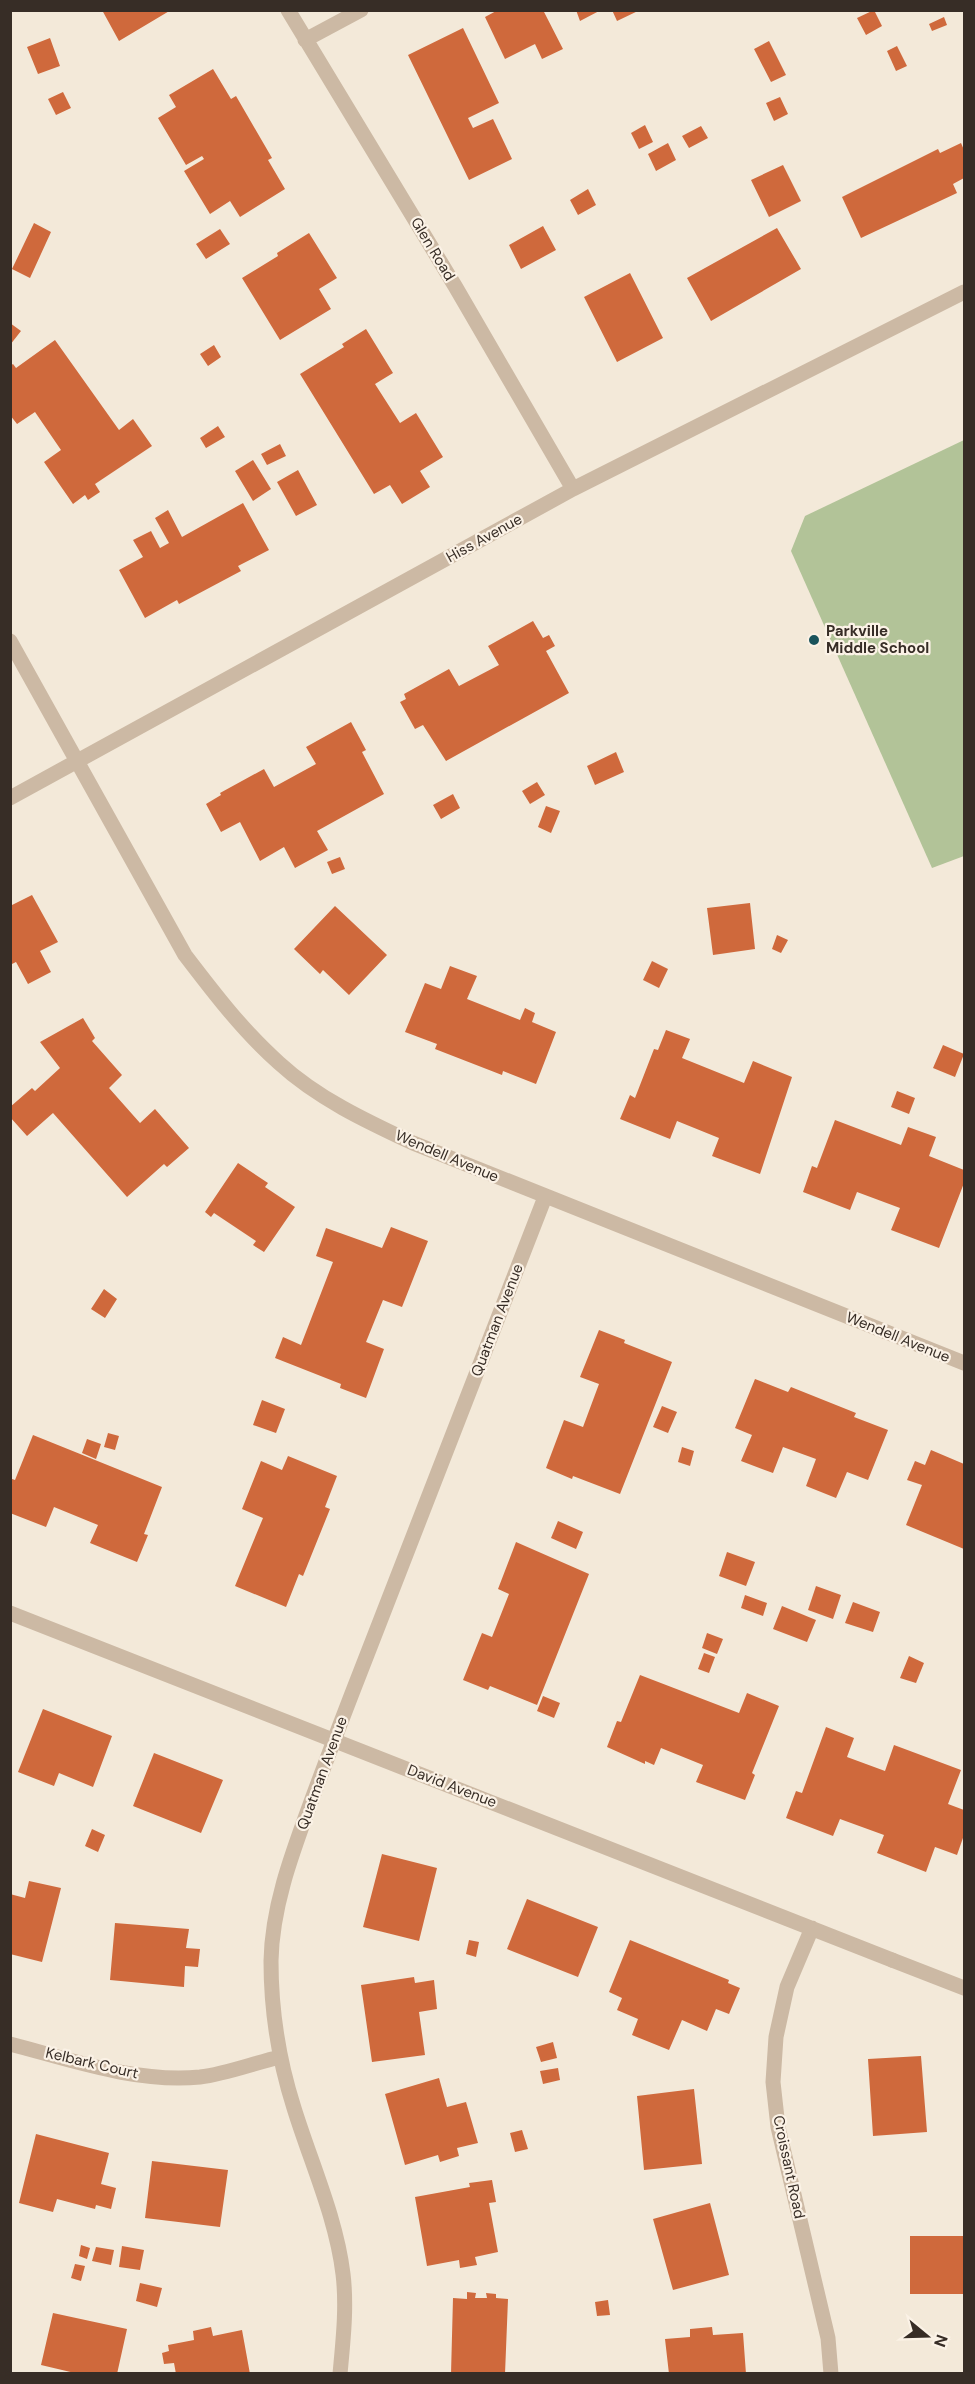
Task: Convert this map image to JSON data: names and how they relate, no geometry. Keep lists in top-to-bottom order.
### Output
{
  "streets": {
    "street": [
      "Glen Road",
      "Hiss Avenue",
      "Wendell Avenue",
      "Quatman Avenue",
      "David Avenue",
      "Kelbark Court",
      "Croissant Road"
    ]
  },
  "crossings": [
    ["Glen Road", "Hiss Avenue"],
    ["Hiss Avenue", "Wendell Avenue"],
    ["Wendell Avenue", "Quatman Avenue"],
    ["Quatman Avenue", "David Avenue"],
    ["Quatman Avenue", "Kelbark Court"],
    ["David Avenue", "Croissant Road"]
  ],
  "places": ["Parkville Middle School"],
  "north": "right"
}
